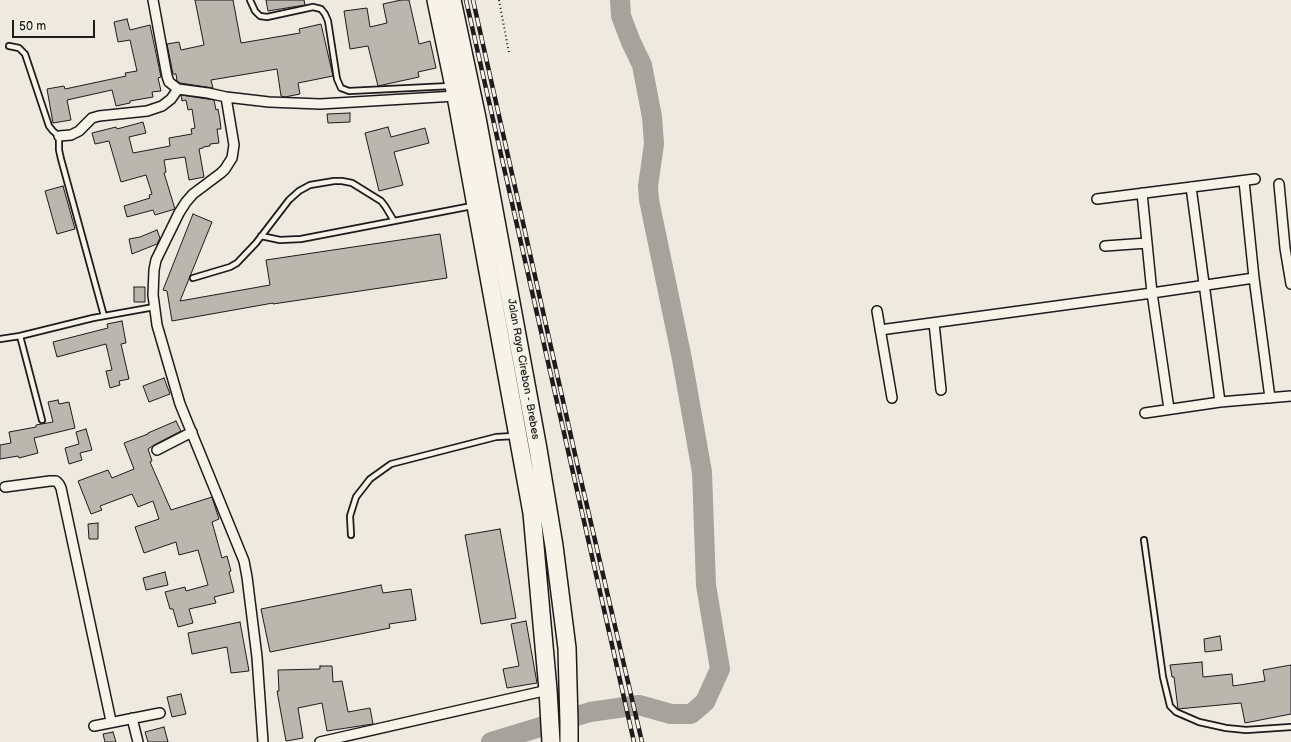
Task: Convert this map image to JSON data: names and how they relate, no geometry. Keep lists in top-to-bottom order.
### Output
{
  "streets": {
    "highway": ["Jalan Raya Cirebon - Brebes"]
  },
  "scale_bar": "50 m"
}
